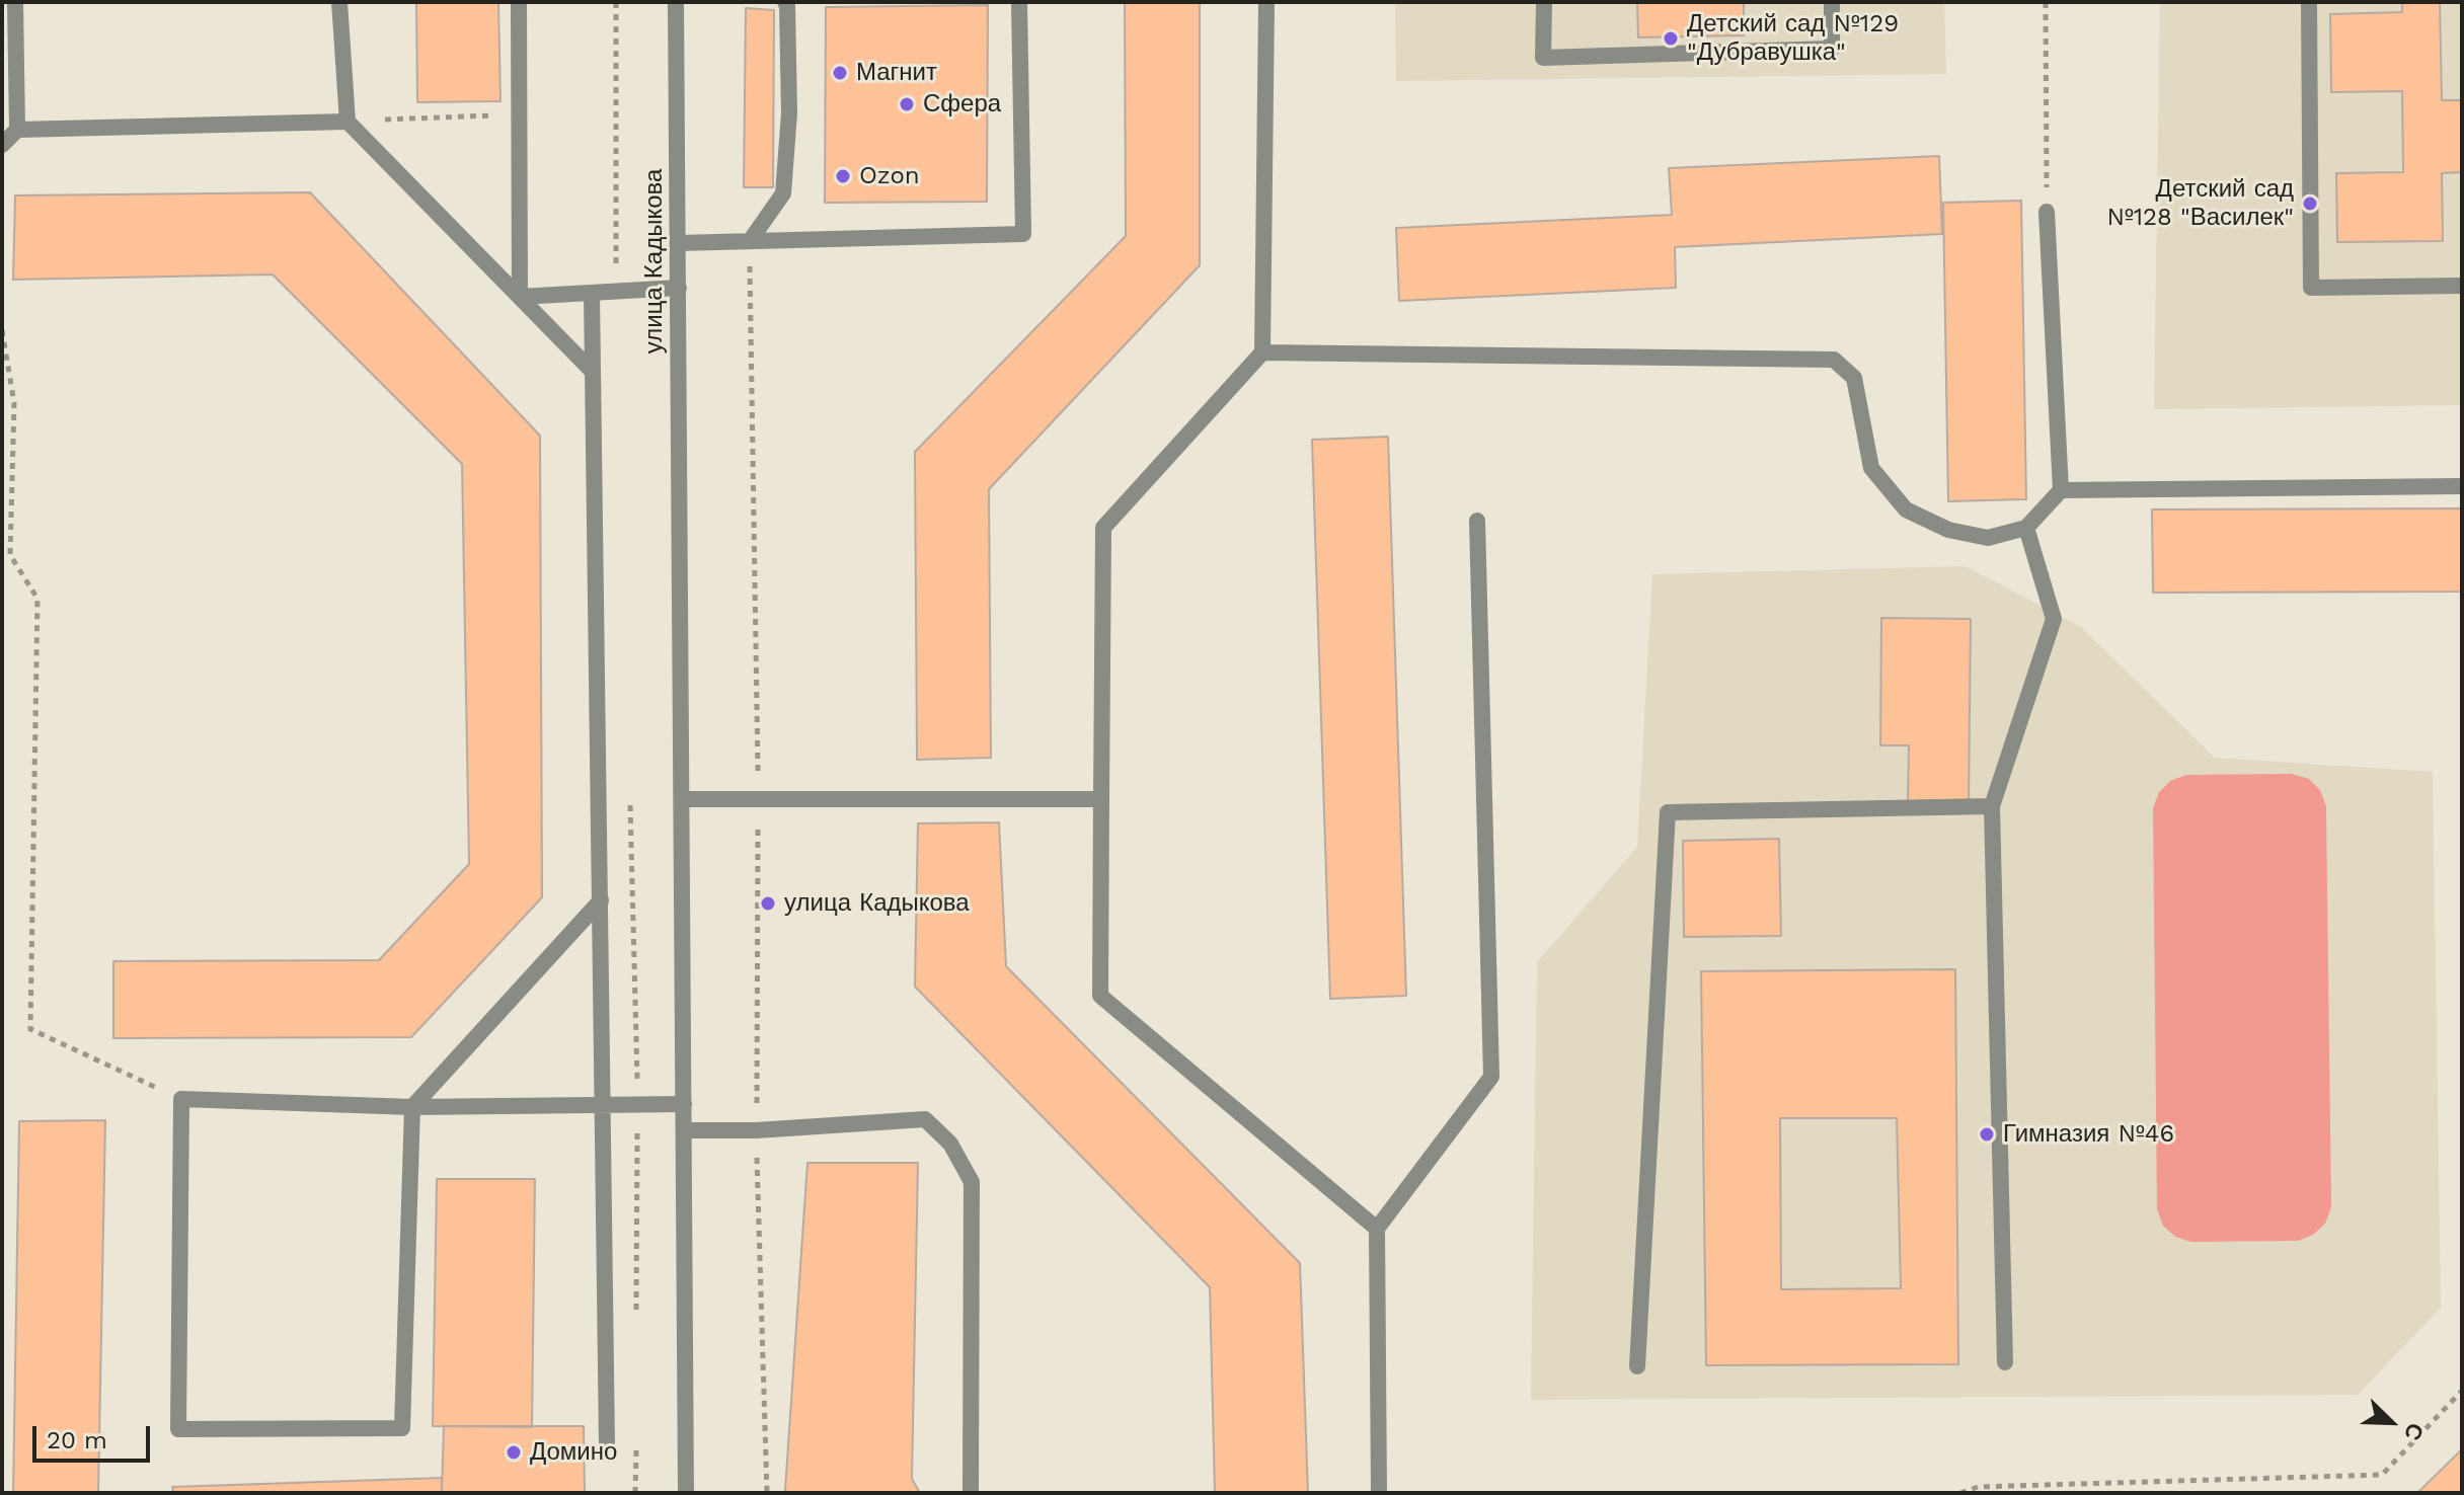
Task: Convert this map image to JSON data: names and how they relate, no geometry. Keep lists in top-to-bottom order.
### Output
{
  "streets": {
    "street": ["улица Кадыкова"]
  },
  "places": [
    "Детский сад №129 \"Дубравушка\"",
    "Магнит",
    "Сфера",
    "Ozon",
    "Детский сад №128 \"Василек\"",
    "улица Кадыкова",
    "Гимназия №46",
    "Домино"
  ],
  "scale_bar": "20 m",
  "north": "bottom right"
}
